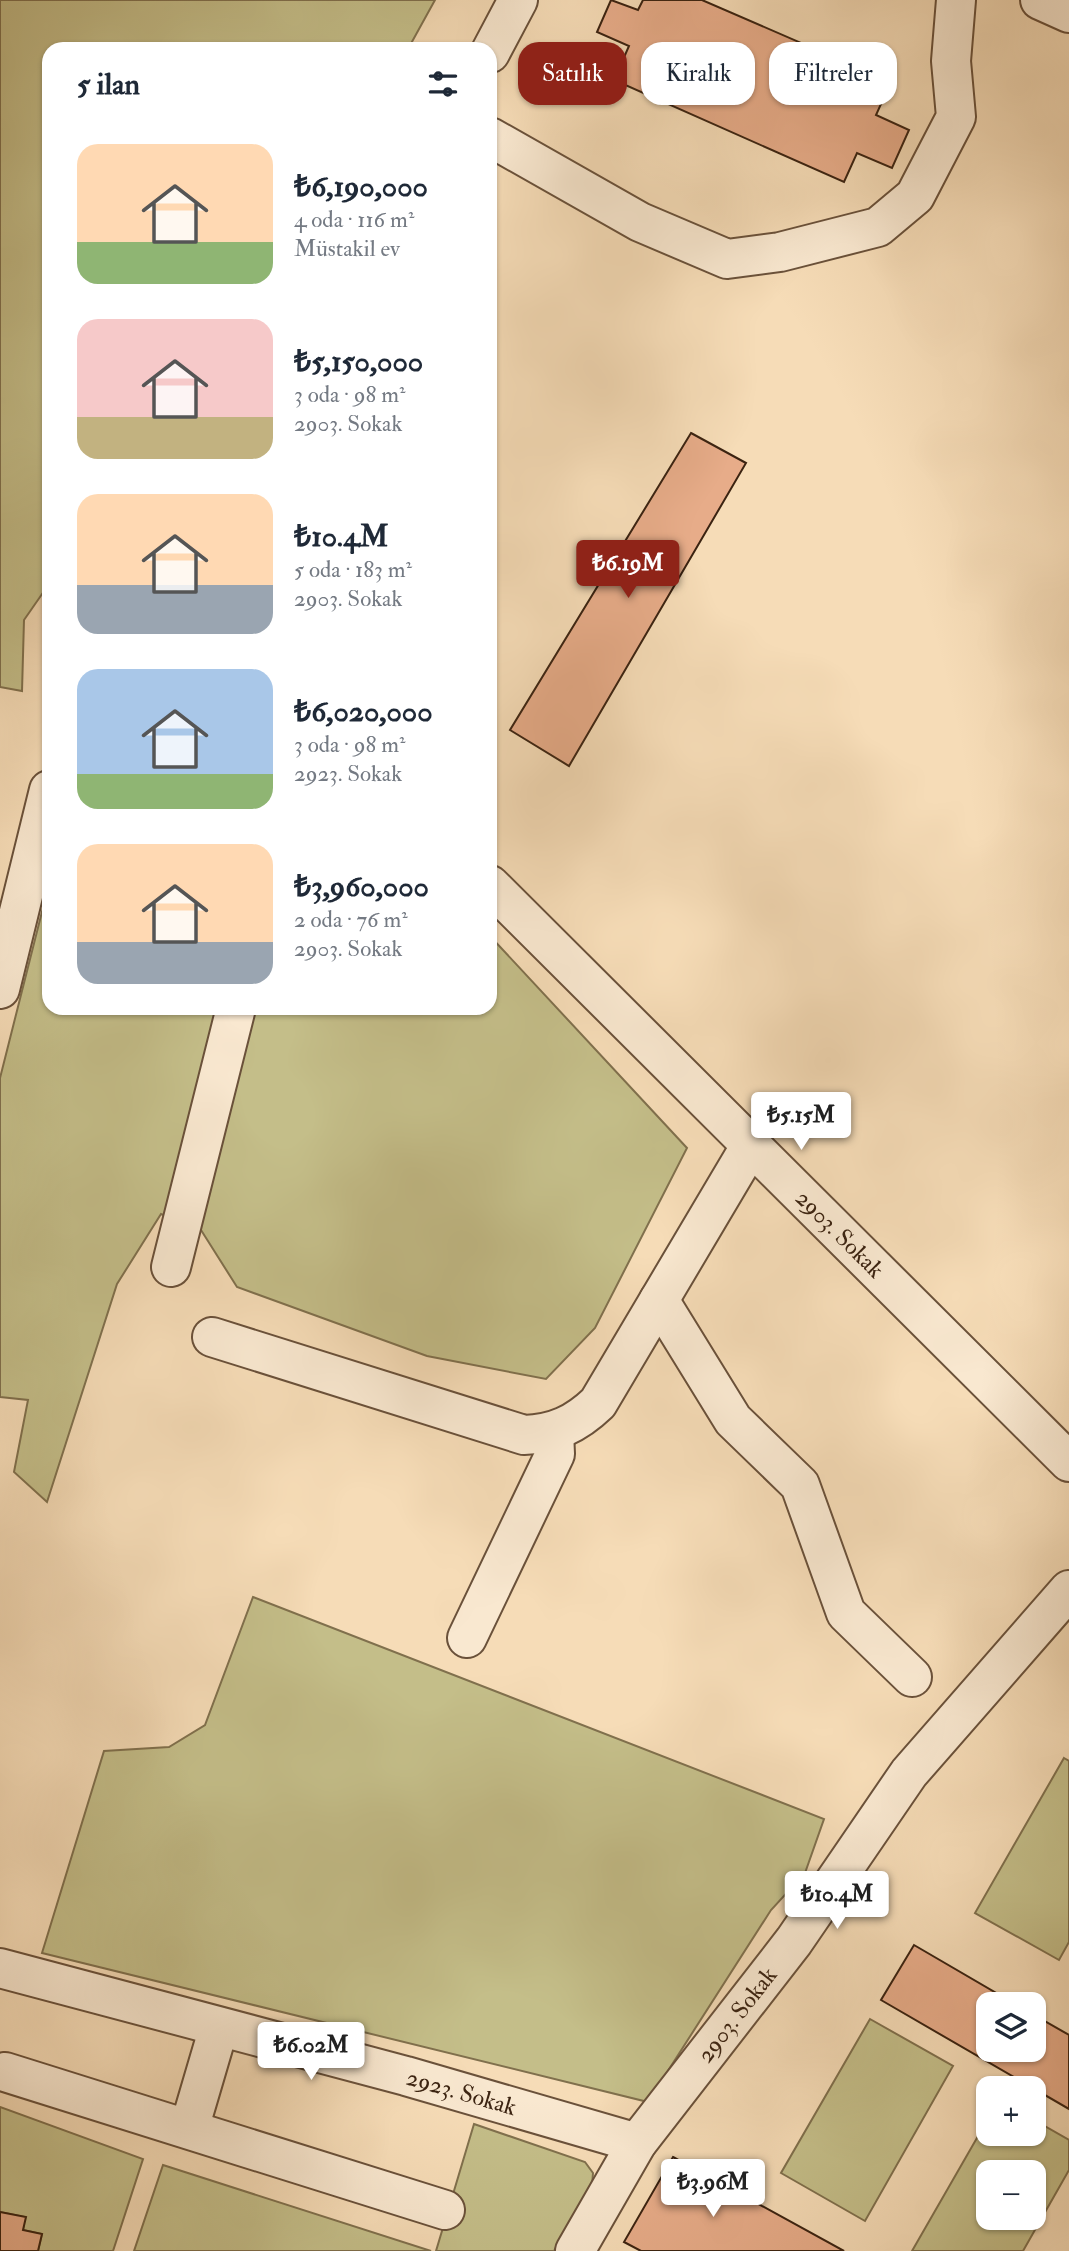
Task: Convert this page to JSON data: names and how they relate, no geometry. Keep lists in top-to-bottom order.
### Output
{
  "streets": {
    "street": ["2903. Sokak", "2923. Sokak"]
  },
  "crossings": [
    ["2903. Sokak", "2923. Sokak"]
  ],
  "page": {
    "chip": ["Satılık", "Kiralık", "Filtreler"],
    "heading": "5 ilan",
    "list": [
      {
        "name": "₺6,190,000",
        "note": "4 oda · 116 m² · Müstakil ev"
      },
      {
        "name": "₺5,150,000",
        "note": "3 oda · 98 m² · 2903. Sokak"
      },
      {
        "name": "₺10.4M",
        "note": "5 oda · 183 m² · 2903. Sokak"
      },
      {
        "name": "₺6,020,000",
        "note": "3 oda · 98 m² · 2923. Sokak"
      },
      {
        "name": "₺3,960,000",
        "note": "2 oda · 76 m² · 2903. Sokak"
      }
    ],
    "price": [
      "₺6.19M",
      "₺5.15M",
      "₺10.4M",
      "₺6.02M",
      "₺3.96M"
    ],
    "map_buttons": ["+", "−"]
  }
}
